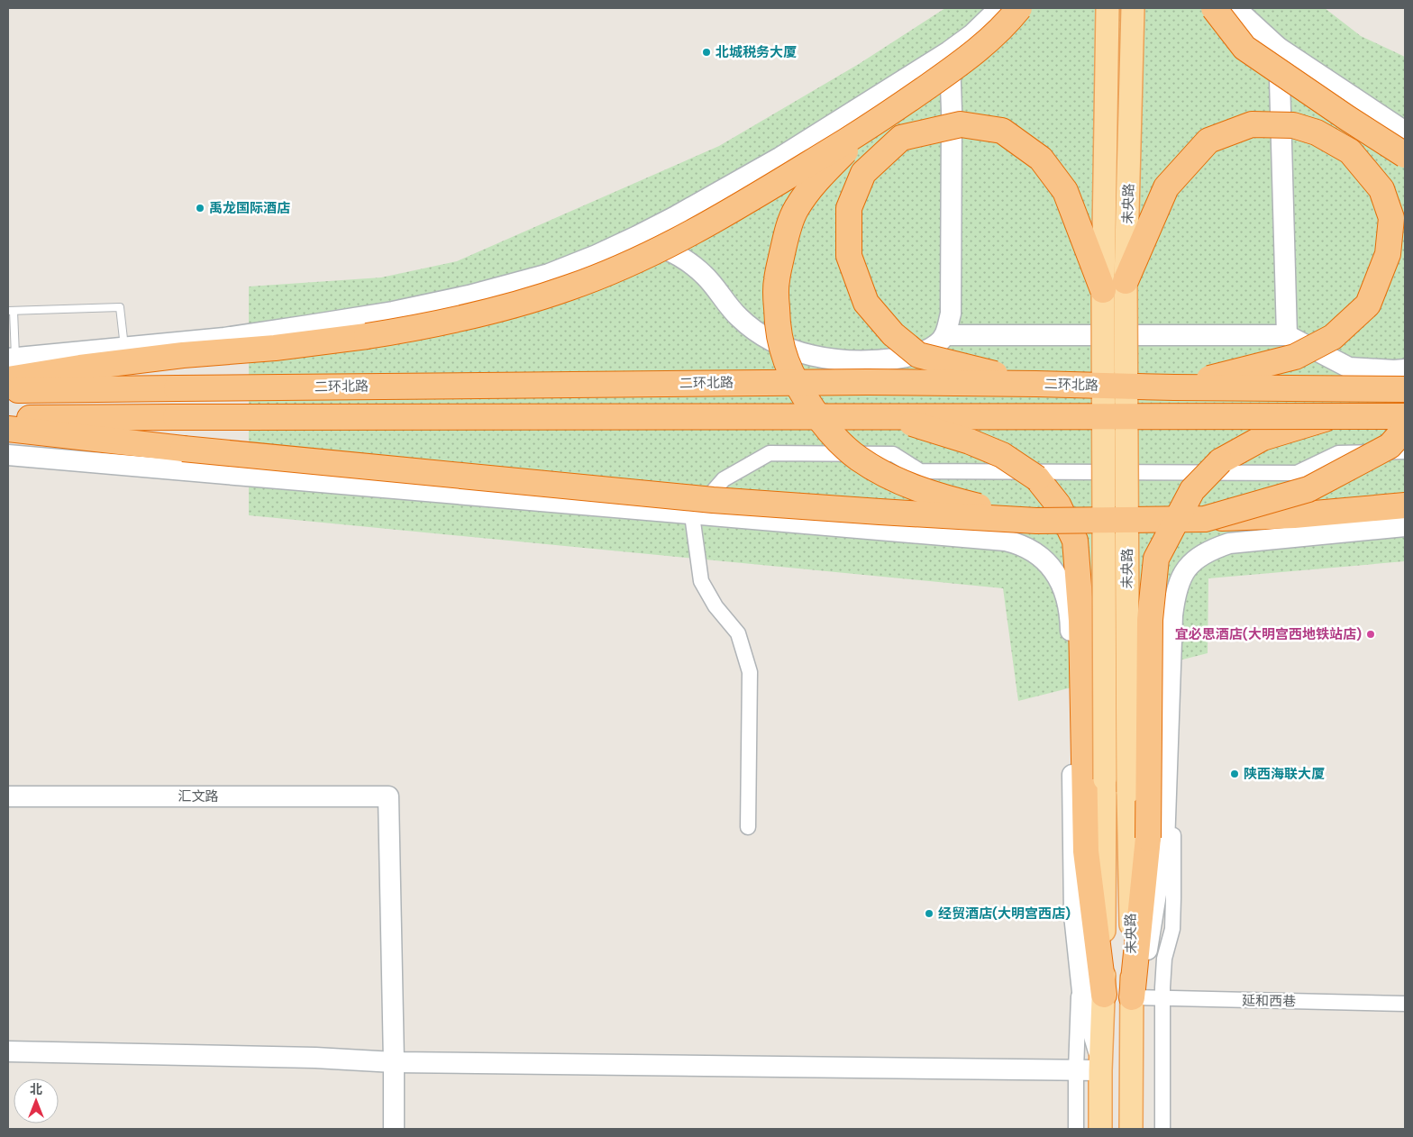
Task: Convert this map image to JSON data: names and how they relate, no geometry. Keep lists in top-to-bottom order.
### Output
{
  "streets": {
    "highway": ["二环北路"],
    "main road": ["未央路", "汇文路"],
    "street": ["延和西巷"]
  },
  "crossings": [
    ["未央路", "延和西巷"]
  ],
  "places": [
    "北城税务大厦",
    "禹龙国际酒店",
    "宜必思酒店(大明宫西地铁站店)",
    "陕西海联大厦",
    "经贸酒店(大明宫西店)"
  ],
  "north": "top"
}
